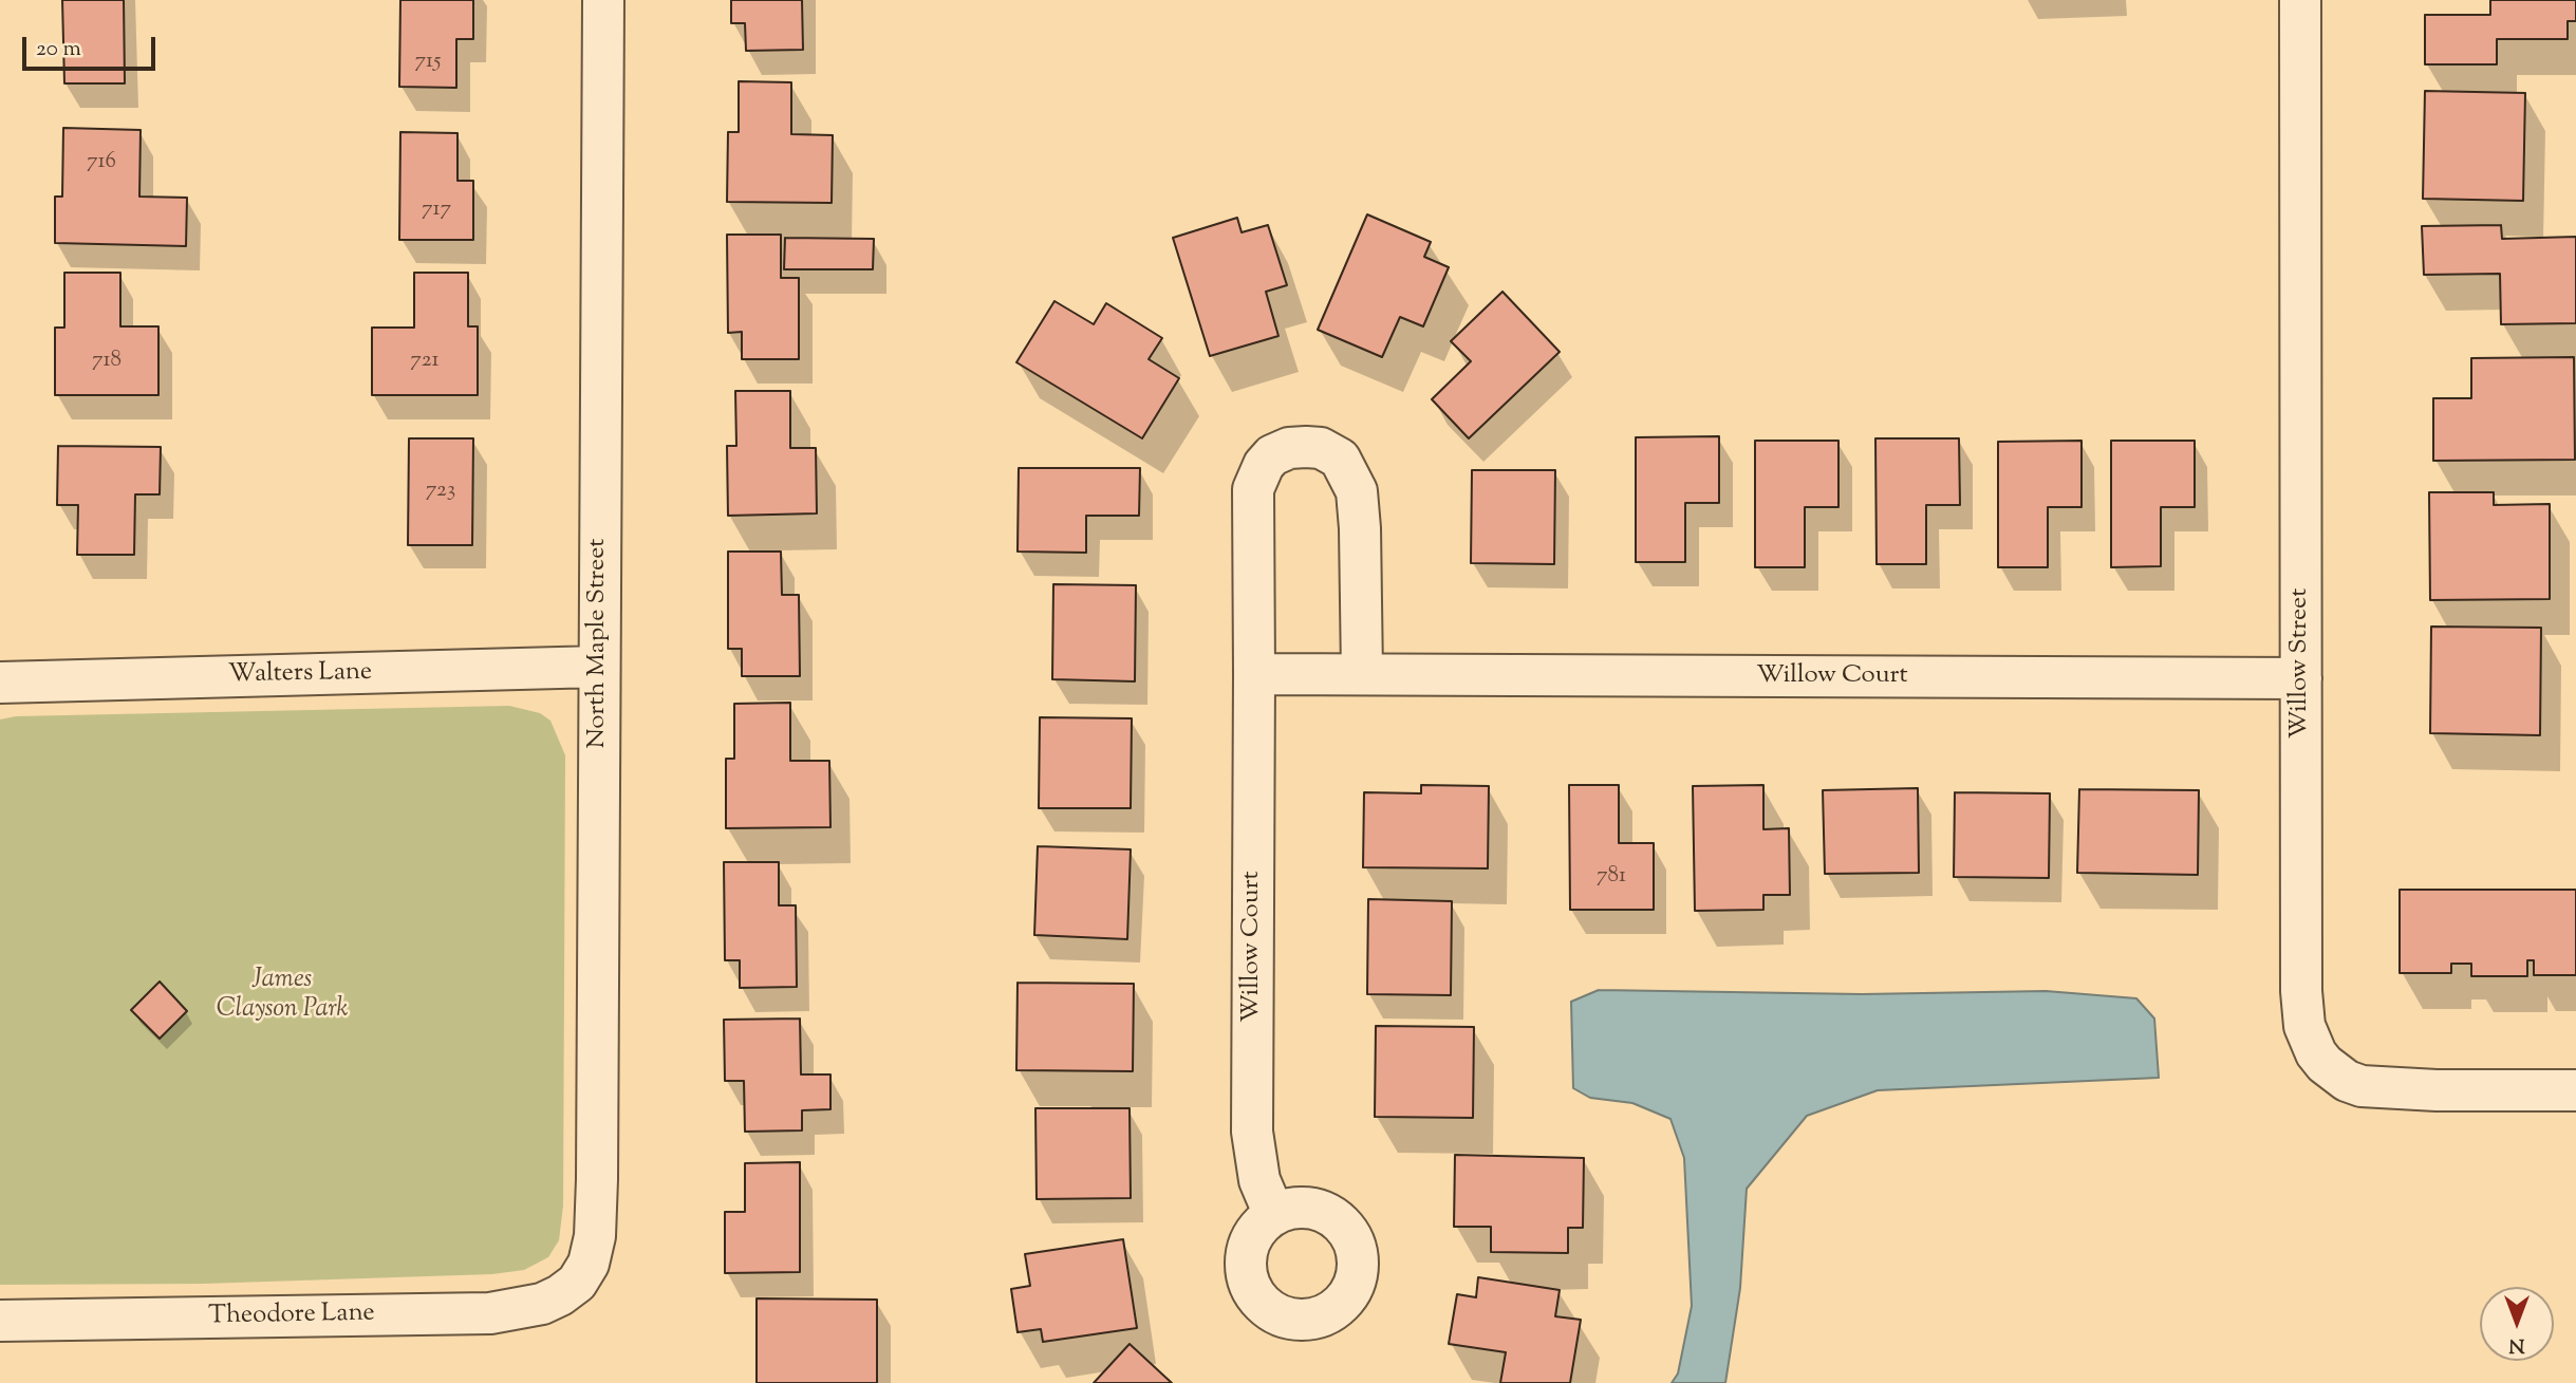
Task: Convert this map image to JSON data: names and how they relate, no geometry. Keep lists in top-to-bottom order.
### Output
{
  "streets": {
    "street": [
      "North Maple Street",
      "Willow Street",
      "Walters Lane",
      "Willow Court",
      "Theodore Lane"
    ]
  },
  "crossings": [
    ["North Maple Street", "Walters Lane"],
    ["North Maple Street", "Theodore Lane"],
    ["Willow Street", "Willow Court"]
  ],
  "parks": ["James Clayson Park"],
  "house_numbers": [
    "715",
    "716",
    "717",
    "718",
    "721",
    "723",
    "781"
  ],
  "scale_bar": "20 m",
  "north": "bottom"
}
